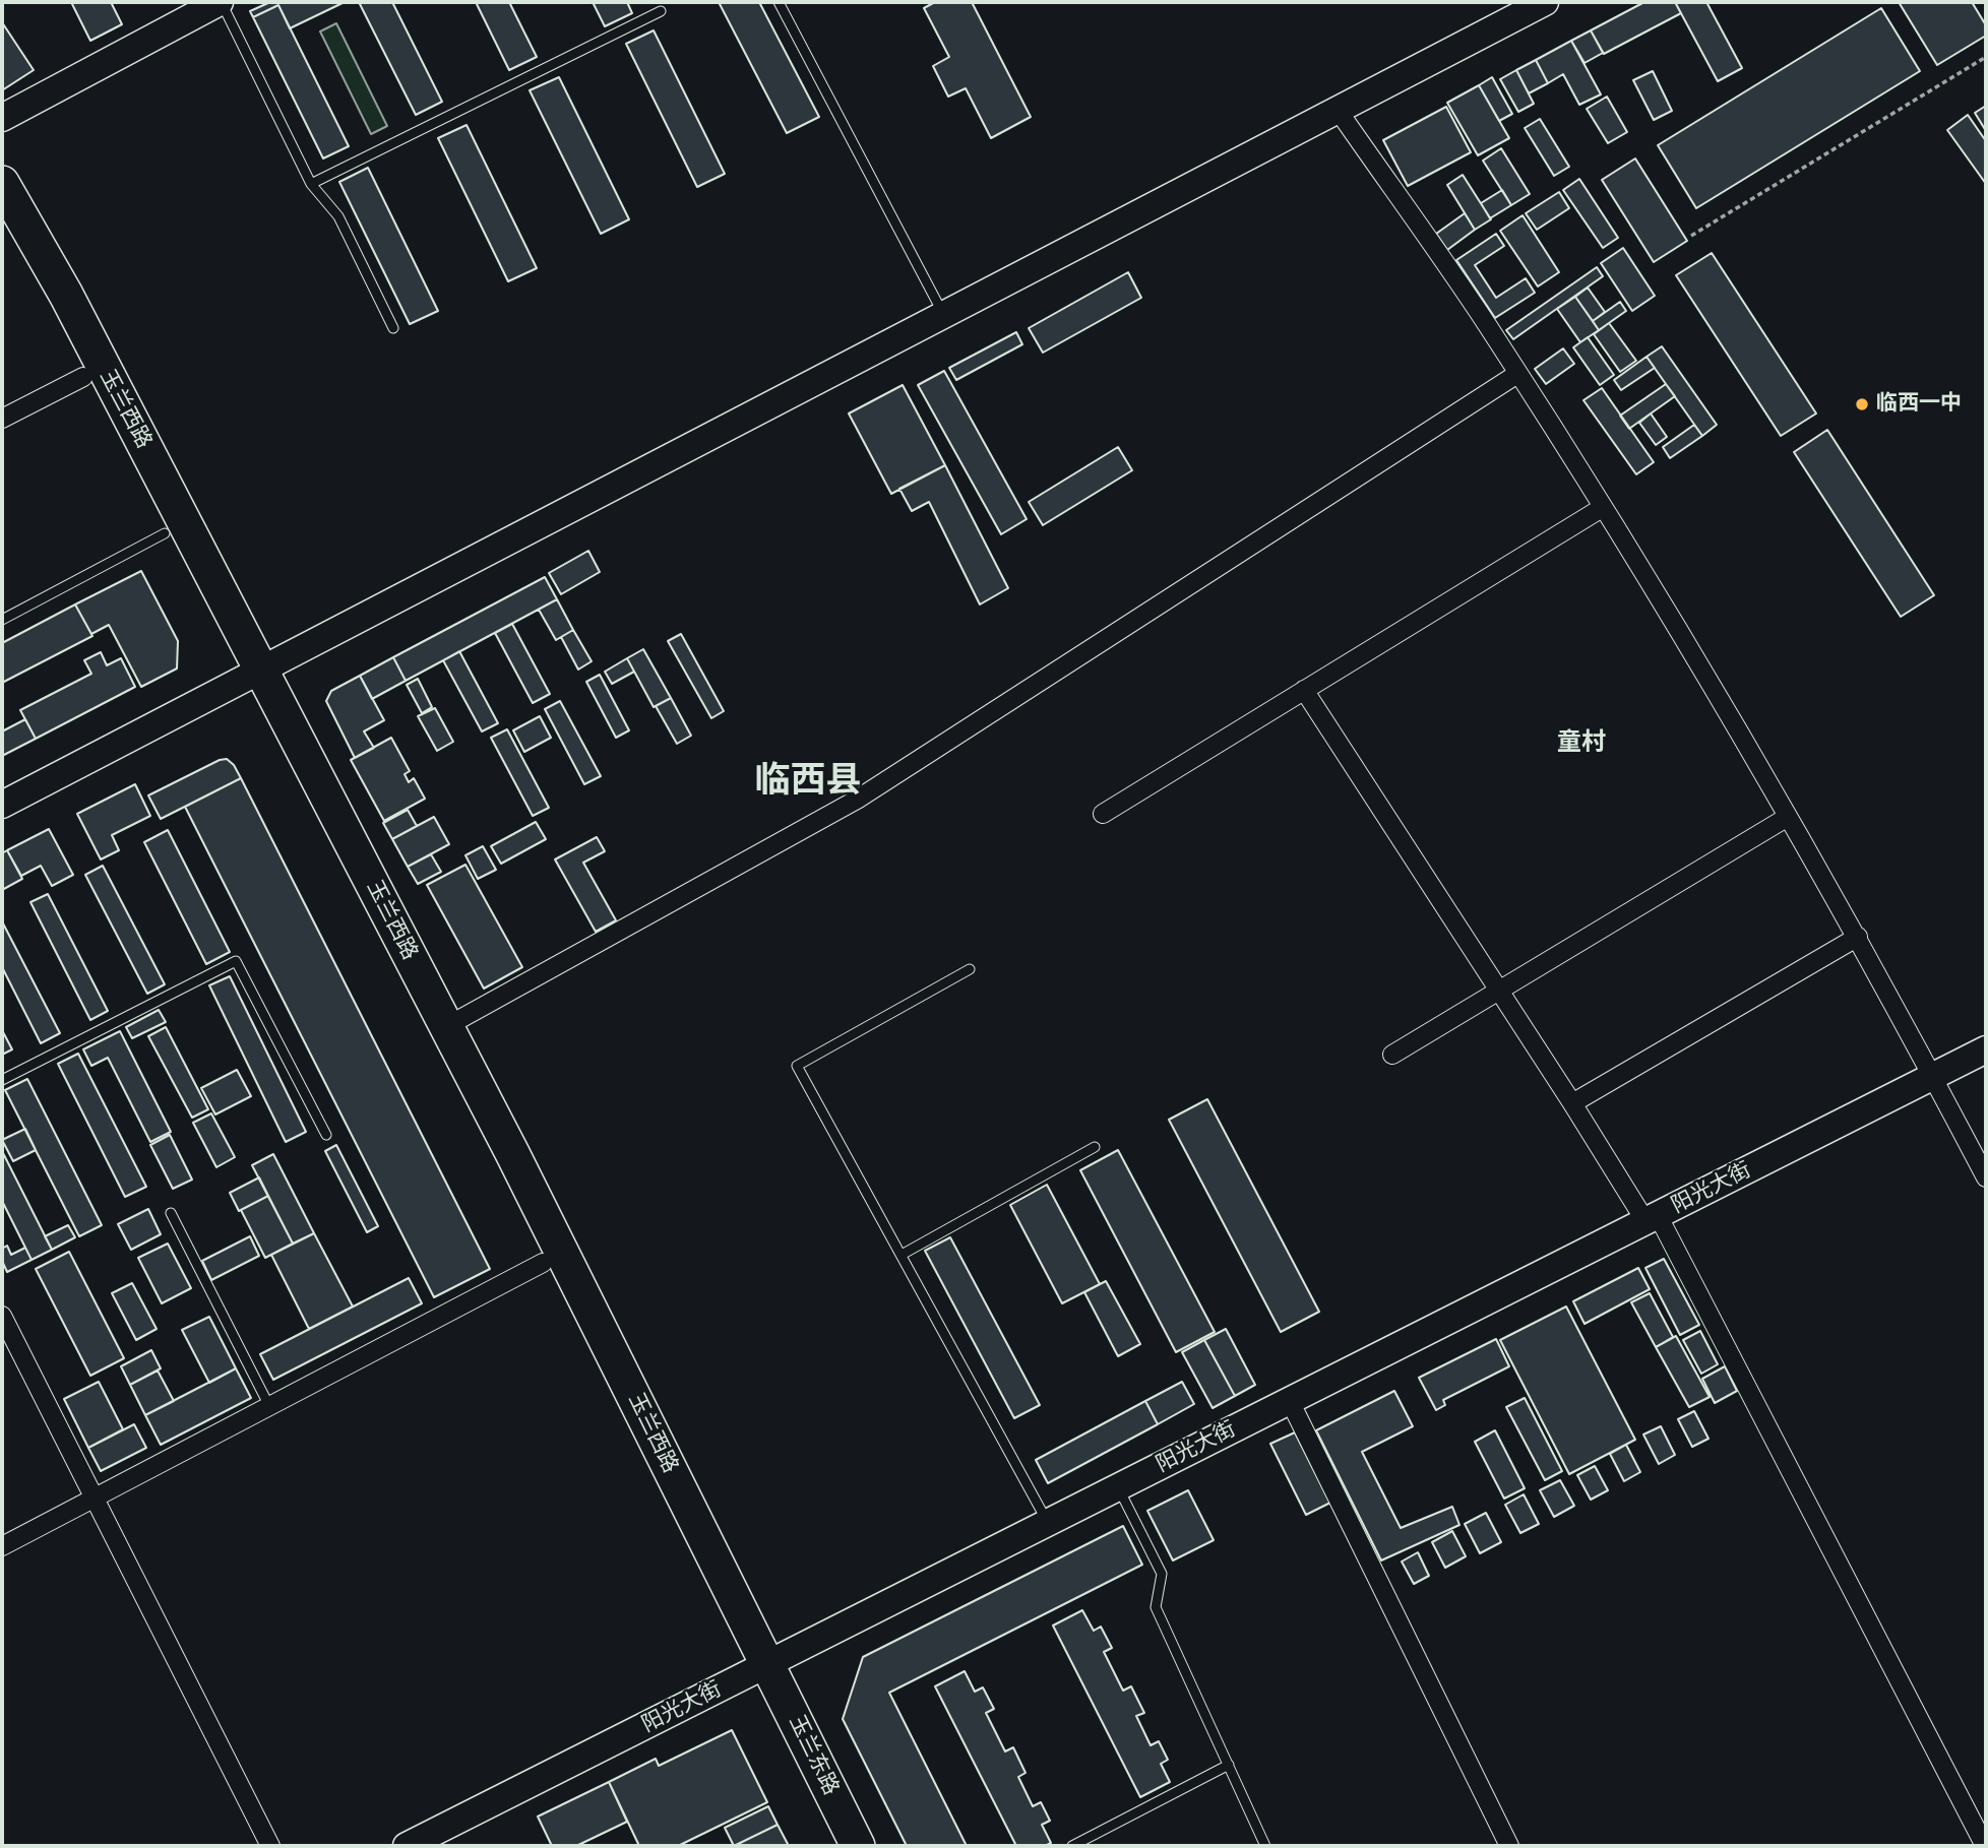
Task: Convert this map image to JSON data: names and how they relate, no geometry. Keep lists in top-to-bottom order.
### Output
{
  "streets": {
    "highway": ["玉兰西路", "玉兰东路"],
    "street": ["阳光大街"]
  },
  "crossings": [
    ["玉兰西路", "阳光大街"],
    ["玉兰西路", "玉兰东路"],
    ["阳光大街", "玉兰东路"]
  ],
  "districts": ["童村", "临西县"],
  "places": ["临西一中"]
}
